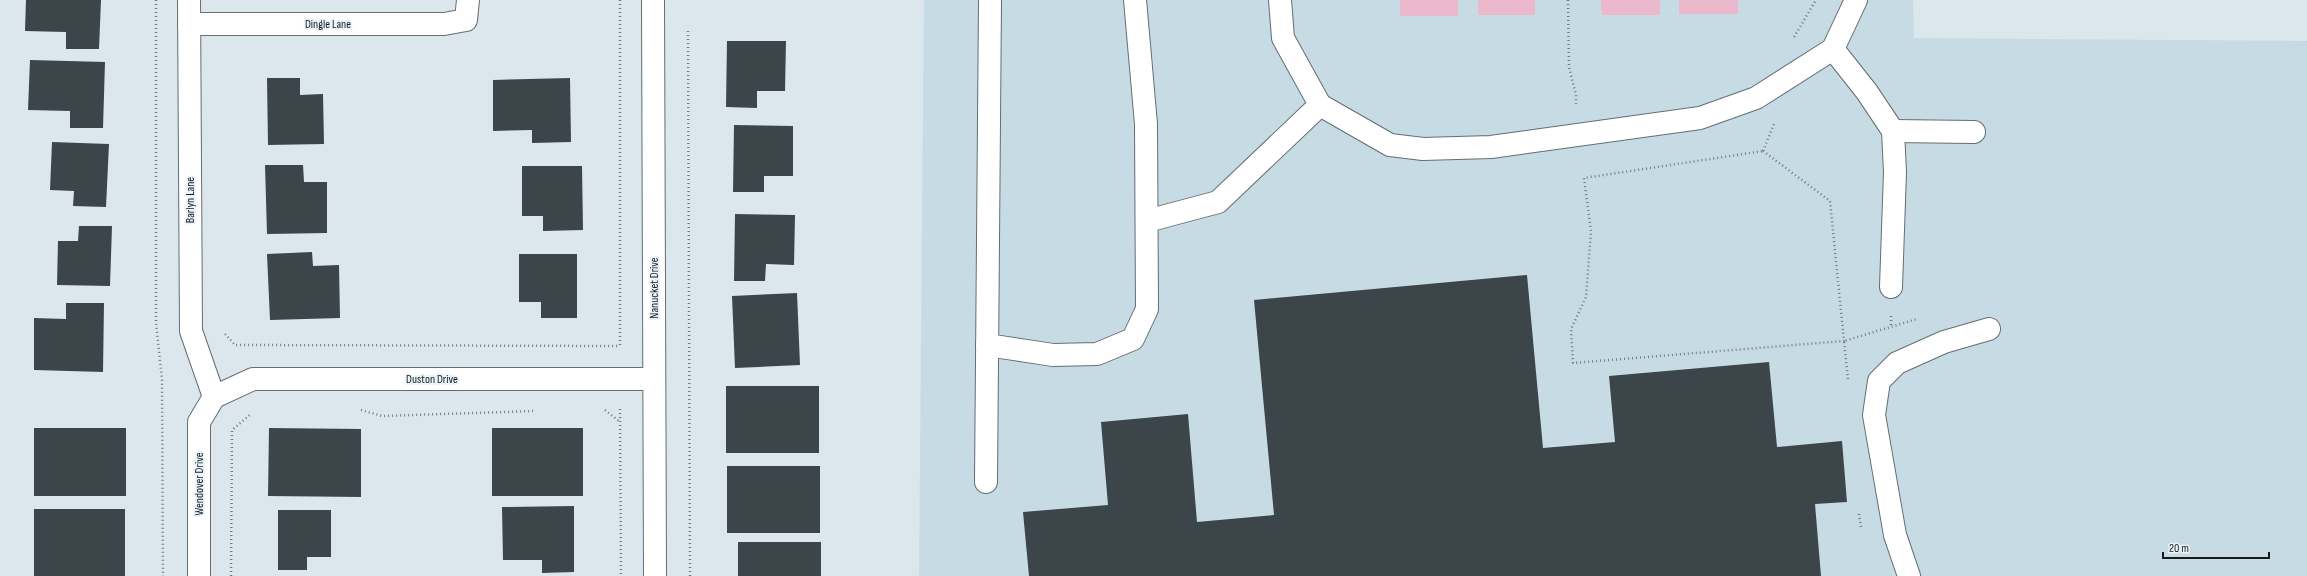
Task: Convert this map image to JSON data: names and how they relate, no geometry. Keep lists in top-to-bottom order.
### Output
{
  "streets": {
    "street": [
      "Dingle Lane",
      "Barlyn Lane",
      "Nanucket Drive",
      "Duston Drive",
      "Wendover Drive"
    ]
  },
  "crossings": [
    ["Dingle Lane", "Barlyn Lane"],
    ["Barlyn Lane", "Duston Drive"],
    ["Barlyn Lane", "Wendover Drive"],
    ["Nanucket Drive", "Duston Drive"],
    ["Duston Drive", "Wendover Drive"]
  ],
  "scale_bar": "20 m"
}
